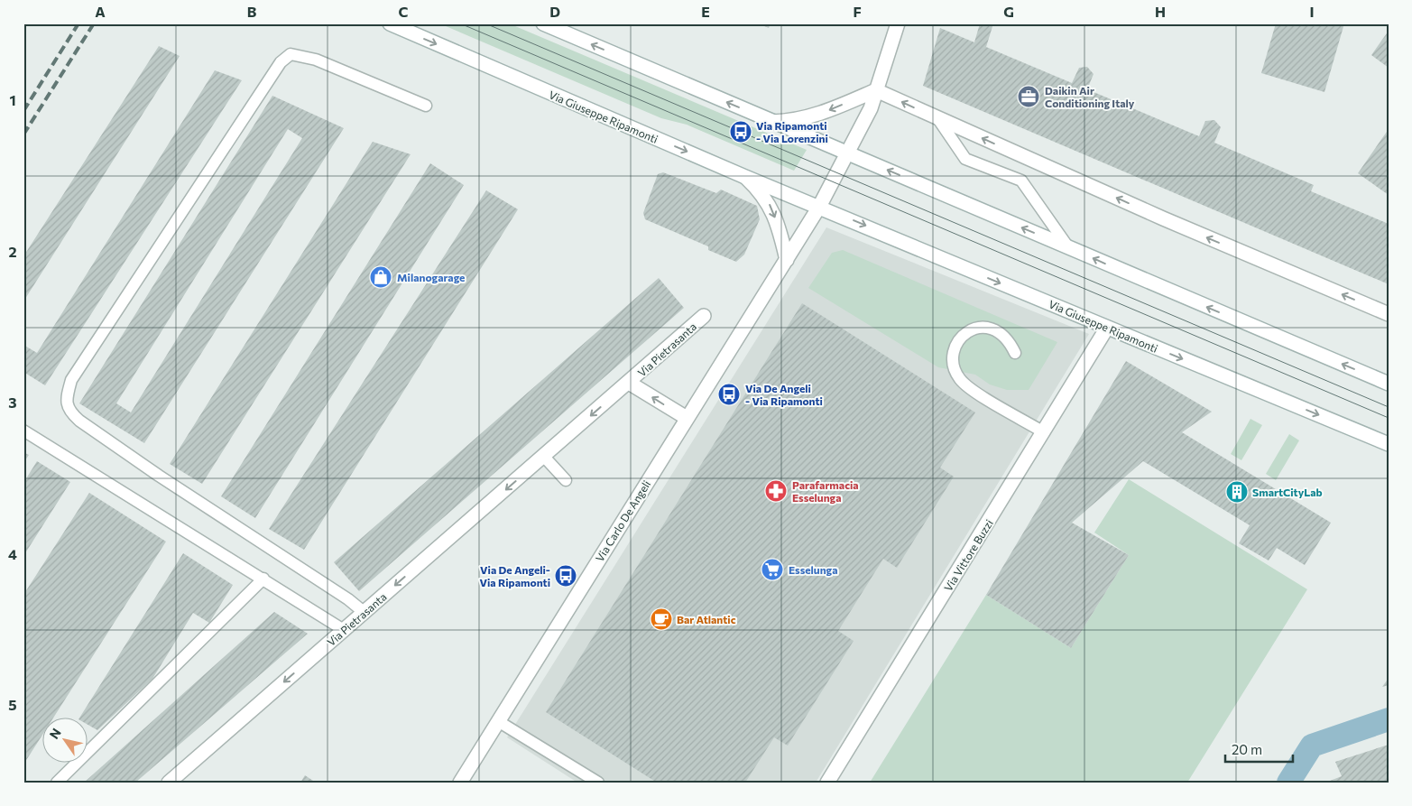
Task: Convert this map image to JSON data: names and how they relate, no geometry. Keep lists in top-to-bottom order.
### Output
{
  "streets": {
    "street": [
      "Via Giuseppe Ripamonti",
      "Via Pietrasanta",
      "Via Carlo De Angeli",
      "Via Vittore Buzzi"
    ]
  },
  "crossings": [
    ["Via Giuseppe Ripamonti", "Via Carlo De Angeli"],
    ["Via Giuseppe Ripamonti", "Via Vittore Buzzi"],
    ["Via Pietrasanta", "Via Carlo De Angeli"]
  ],
  "one_way": ["Via Pietrasanta"],
  "places": {
    "office": ["Daikin Air Conditioning Italy"],
    "bus stop": ["Via Ripamonti - Via Lorenzini", "Via De Angeli - Via Ripamonti", "Via De Angeli- Via Ripamonti"],
    "shop": ["Milanogarage"],
    "pharmacy": ["Parafarmacia Esselunga"],
    "building": ["SmartCityLab"],
    "supermarket": ["Esselunga"],
    "cafe": ["Bar Atlantic"]
  },
  "scale_bar": "20 m",
  "north": "top left",
  "grid": {
    "columns": [
      "A",
      "B",
      "C",
      "D",
      "E",
      "F",
      "G",
      "H",
      "I"
    ],
    "rows": [
      "1",
      "2",
      "3",
      "4",
      "5"
    ]
  }
}
